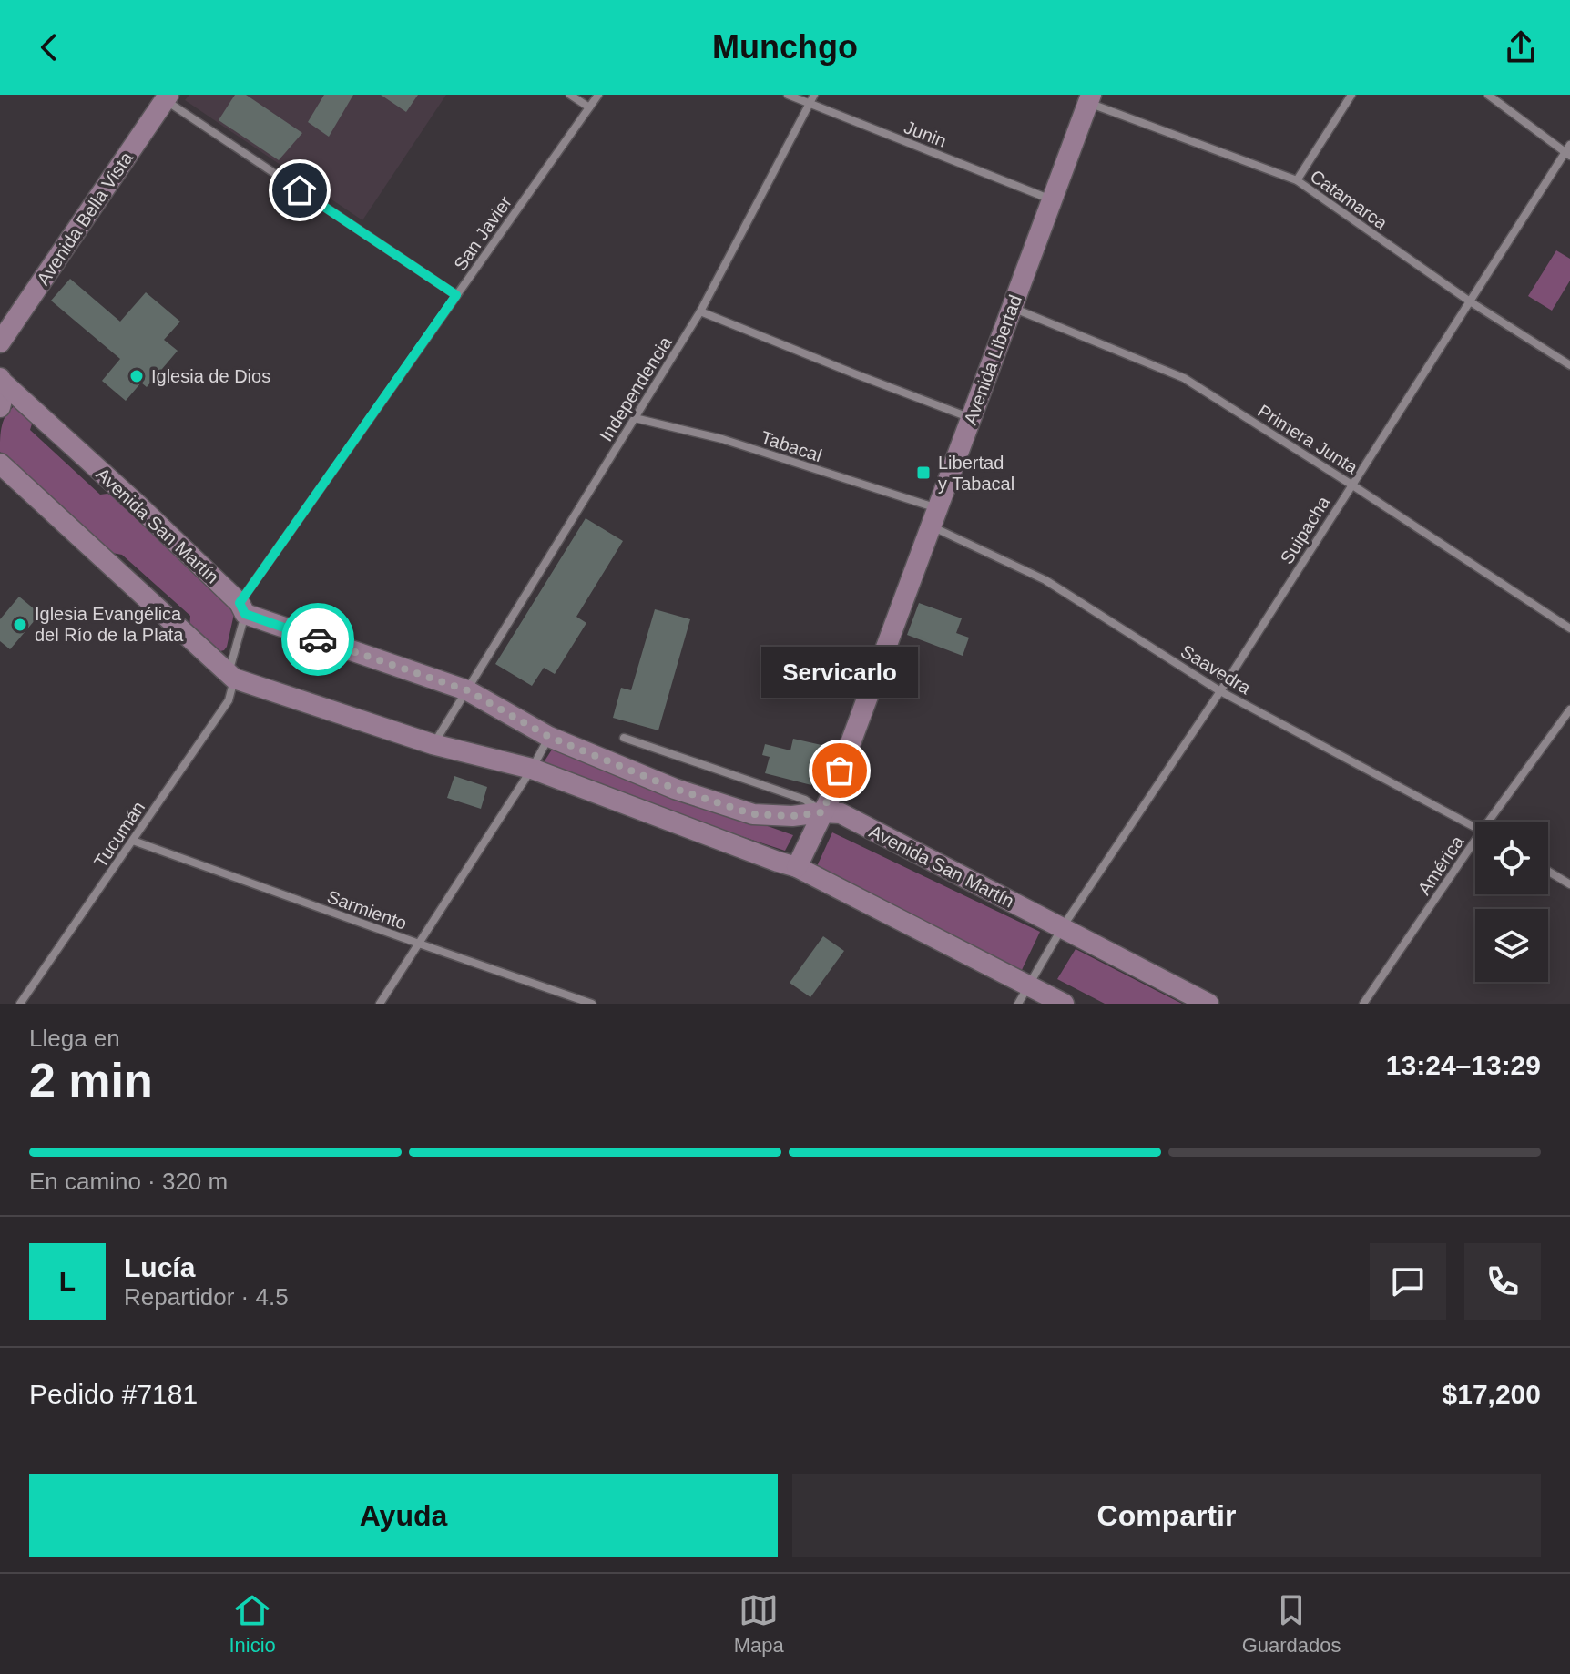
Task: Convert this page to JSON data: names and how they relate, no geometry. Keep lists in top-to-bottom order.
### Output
{
  "streets": {
    "main road": ["Avenida Bella Vista", "Avenida Libertad", "Avenida San Martín"],
    "street": [
      "Junin",
      "Catamarca",
      "San Javier",
      "Independencia",
      "Primera Junta",
      "Tabacal",
      "Suipacha",
      "Saavedra",
      "Tucumán",
      "América",
      "Sarmiento"
    ]
  },
  "crossings": [
    ["Junin", "Avenida Libertad"],
    ["Junin", "Independencia"],
    ["Catamarca", "Avenida Libertad"],
    ["Catamarca", "Suipacha"],
    ["San Javier", "Avenida San Martín"],
    ["San Javier", "Tucumán"],
    ["Avenida Libertad", "Primera Junta"],
    ["Avenida Libertad", "Tabacal"],
    ["Avenida Libertad", "Avenida San Martín"],
    ["Avenida Libertad", "Saavedra"],
    ["Independencia", "Tabacal"],
    ["Independencia", "Avenida San Martín"],
    ["Primera Junta", "Suipacha"],
    ["Tabacal", "Saavedra"],
    ["Avenida San Martín", "Suipacha"],
    ["Suipacha", "Saavedra"],
    ["Tucumán", "Sarmiento"]
  ],
  "places": {
    "other": ["Iglesia de Dios", "Iglesia Evangélica del Río de la Plata", "Servicarlo"],
    "transit": ["Libertad y Tabacal"]
  },
  "page": {
    "header": "Munchgo",
    "bubble": "Servicarlo",
    "heading": ["2 min", "Llega en", "13:24–13:29"],
    "panel": [
      "Lucía",
      "Repartidor · 4.5",
      "Pedido #7181",
      "$17,200"
    ],
    "bar": "En camino · 320 m",
    "round": "L",
    "buttons": ["Ayuda", "Compartir"],
    "tabs": ["Inicio", "Mapa", "Guardados"]
  }
}
